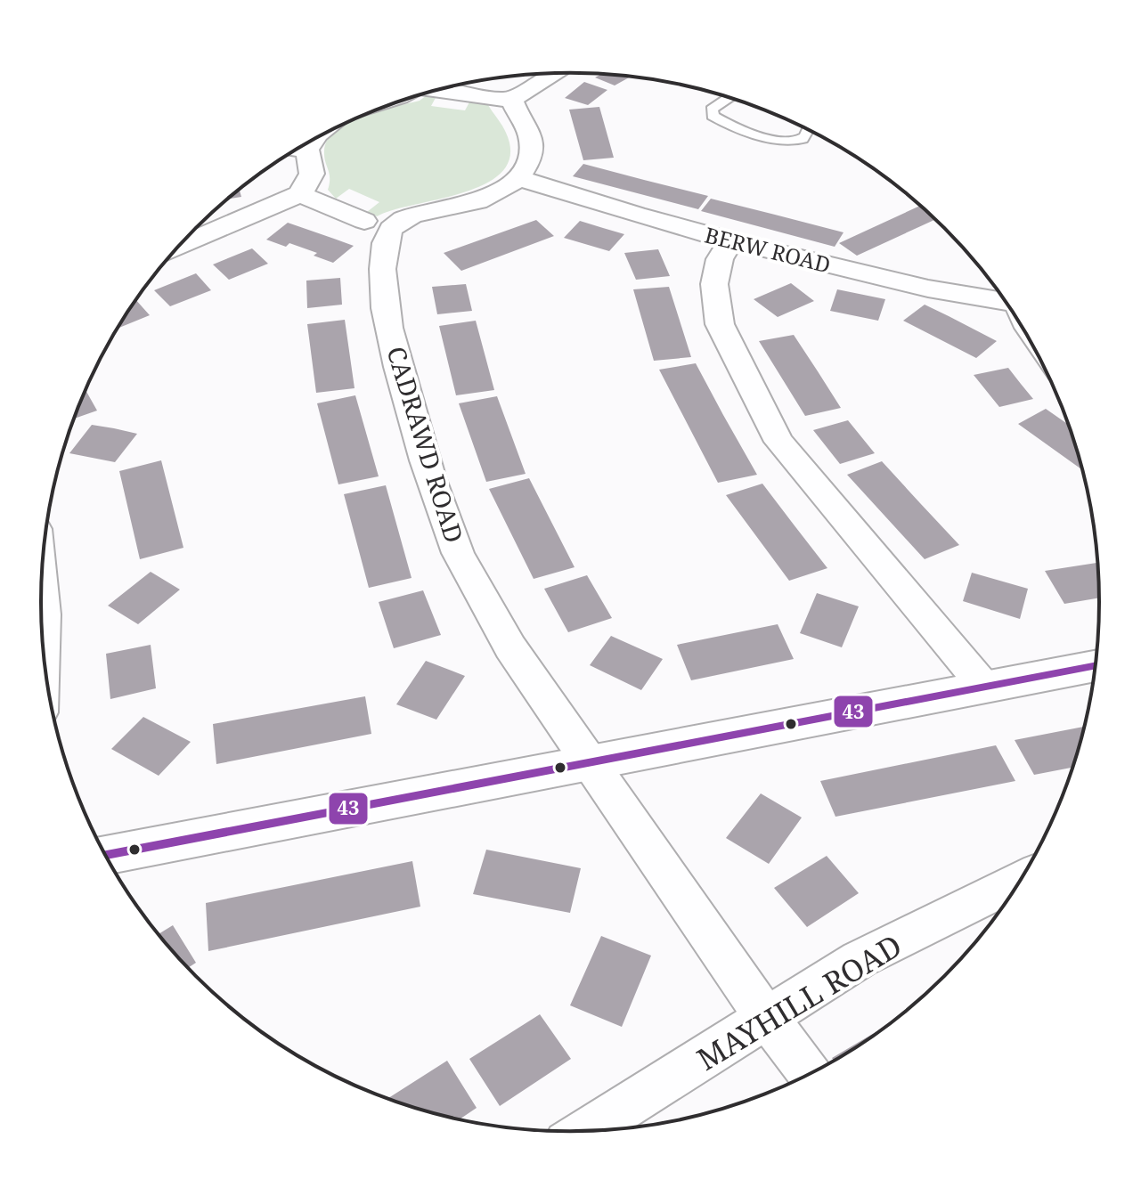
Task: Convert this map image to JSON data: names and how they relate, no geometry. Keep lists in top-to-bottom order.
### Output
{
  "streets": {
    "street": ["BERW ROAD", "CADRAWD ROAD", "MAYHILL ROAD"]
  },
  "crossings": [
    ["BERW ROAD", "CADRAWD ROAD"],
    ["CADRAWD ROAD", "MAYHILL ROAD"]
  ],
  "lines": ["transit line 43"]
}
